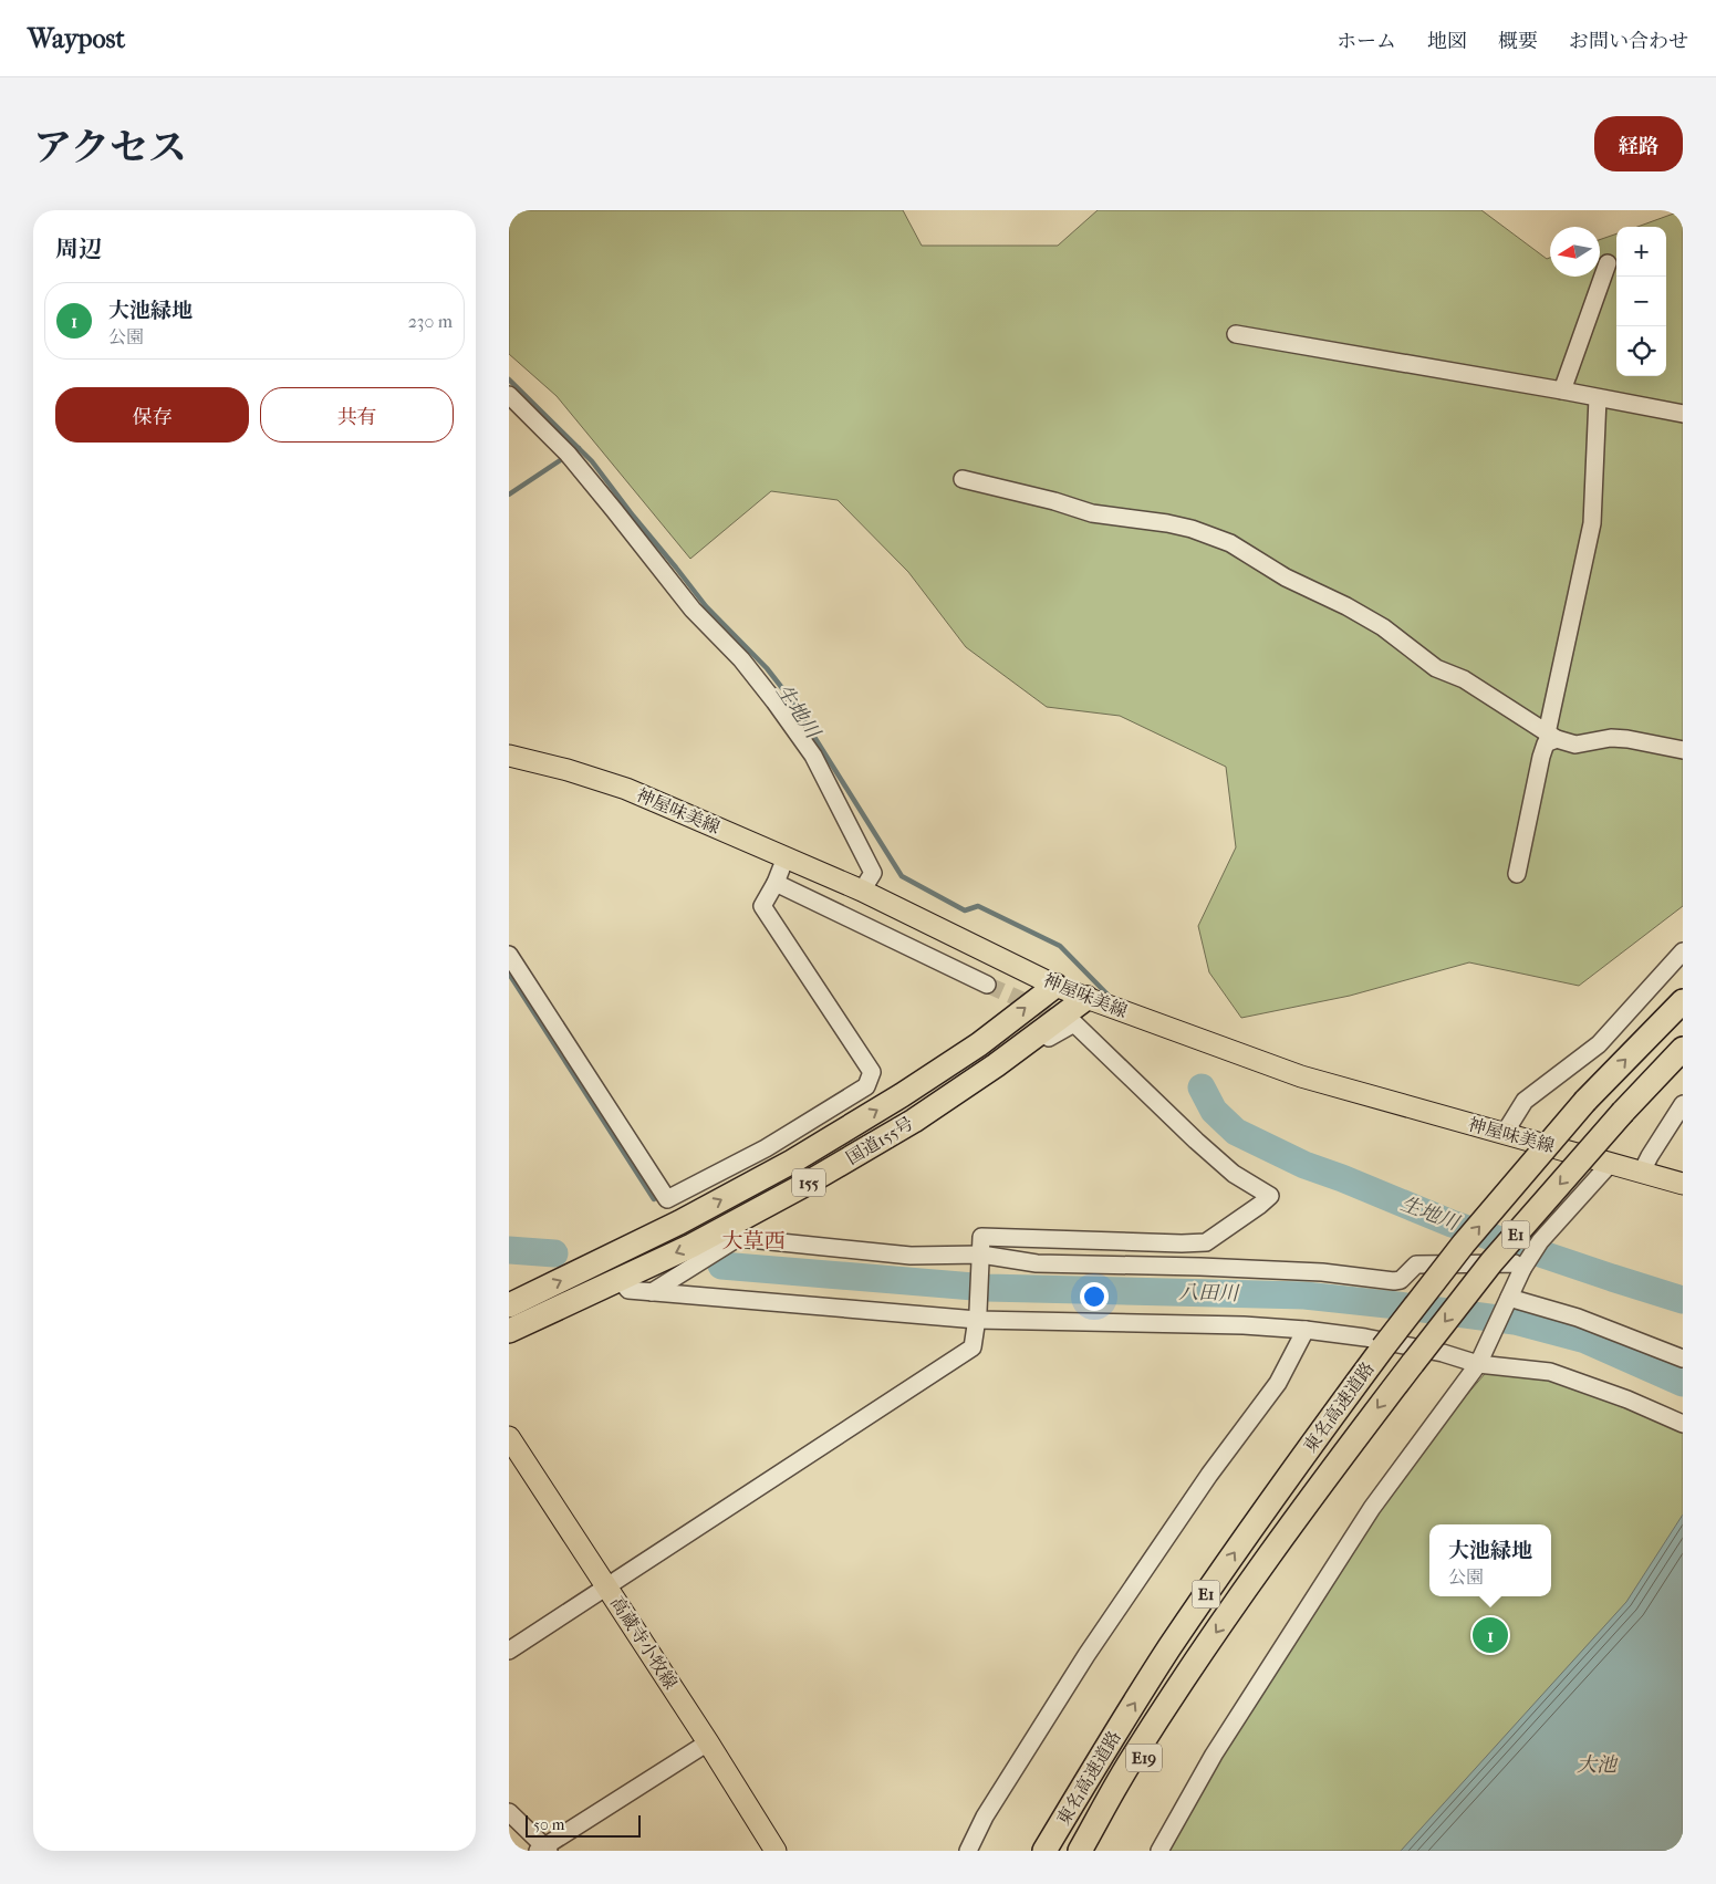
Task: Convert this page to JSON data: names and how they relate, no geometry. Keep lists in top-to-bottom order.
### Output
{
  "streets": {
    "highway": [
      "国道155号",
      "155",
      "E1",
      "東名高速道路",
      "E19"
    ],
    "main road": ["神屋味美線", "高蔵寺小牧線"]
  },
  "crossings": [
    ["神屋味美線", "国道155号"],
    ["東名高速道路", "E19"]
  ],
  "districts": ["大草西"],
  "water": ["生地川", "八田川", "大池"],
  "scale_bar": "50 m",
  "north": "left",
  "page": {
    "header": "Waypost",
    "nav": [
      "ホーム",
      "地図",
      "概要",
      "お問い合わせ"
    ],
    "title": "アクセス",
    "buttons": [
      "経路",
      ["保存", "共有"]
    ],
    "heading": "周辺",
    "map_buttons": ["+", "−"],
    "list": [
      {
        "mark": "1",
        "name": "大池緑地",
        "note": "公園",
        "value": "230 m"
      }
    ],
    "popup": ["大池緑地", "公園"],
    "pins": "1",
    "scale": "50 m"
  }
}
